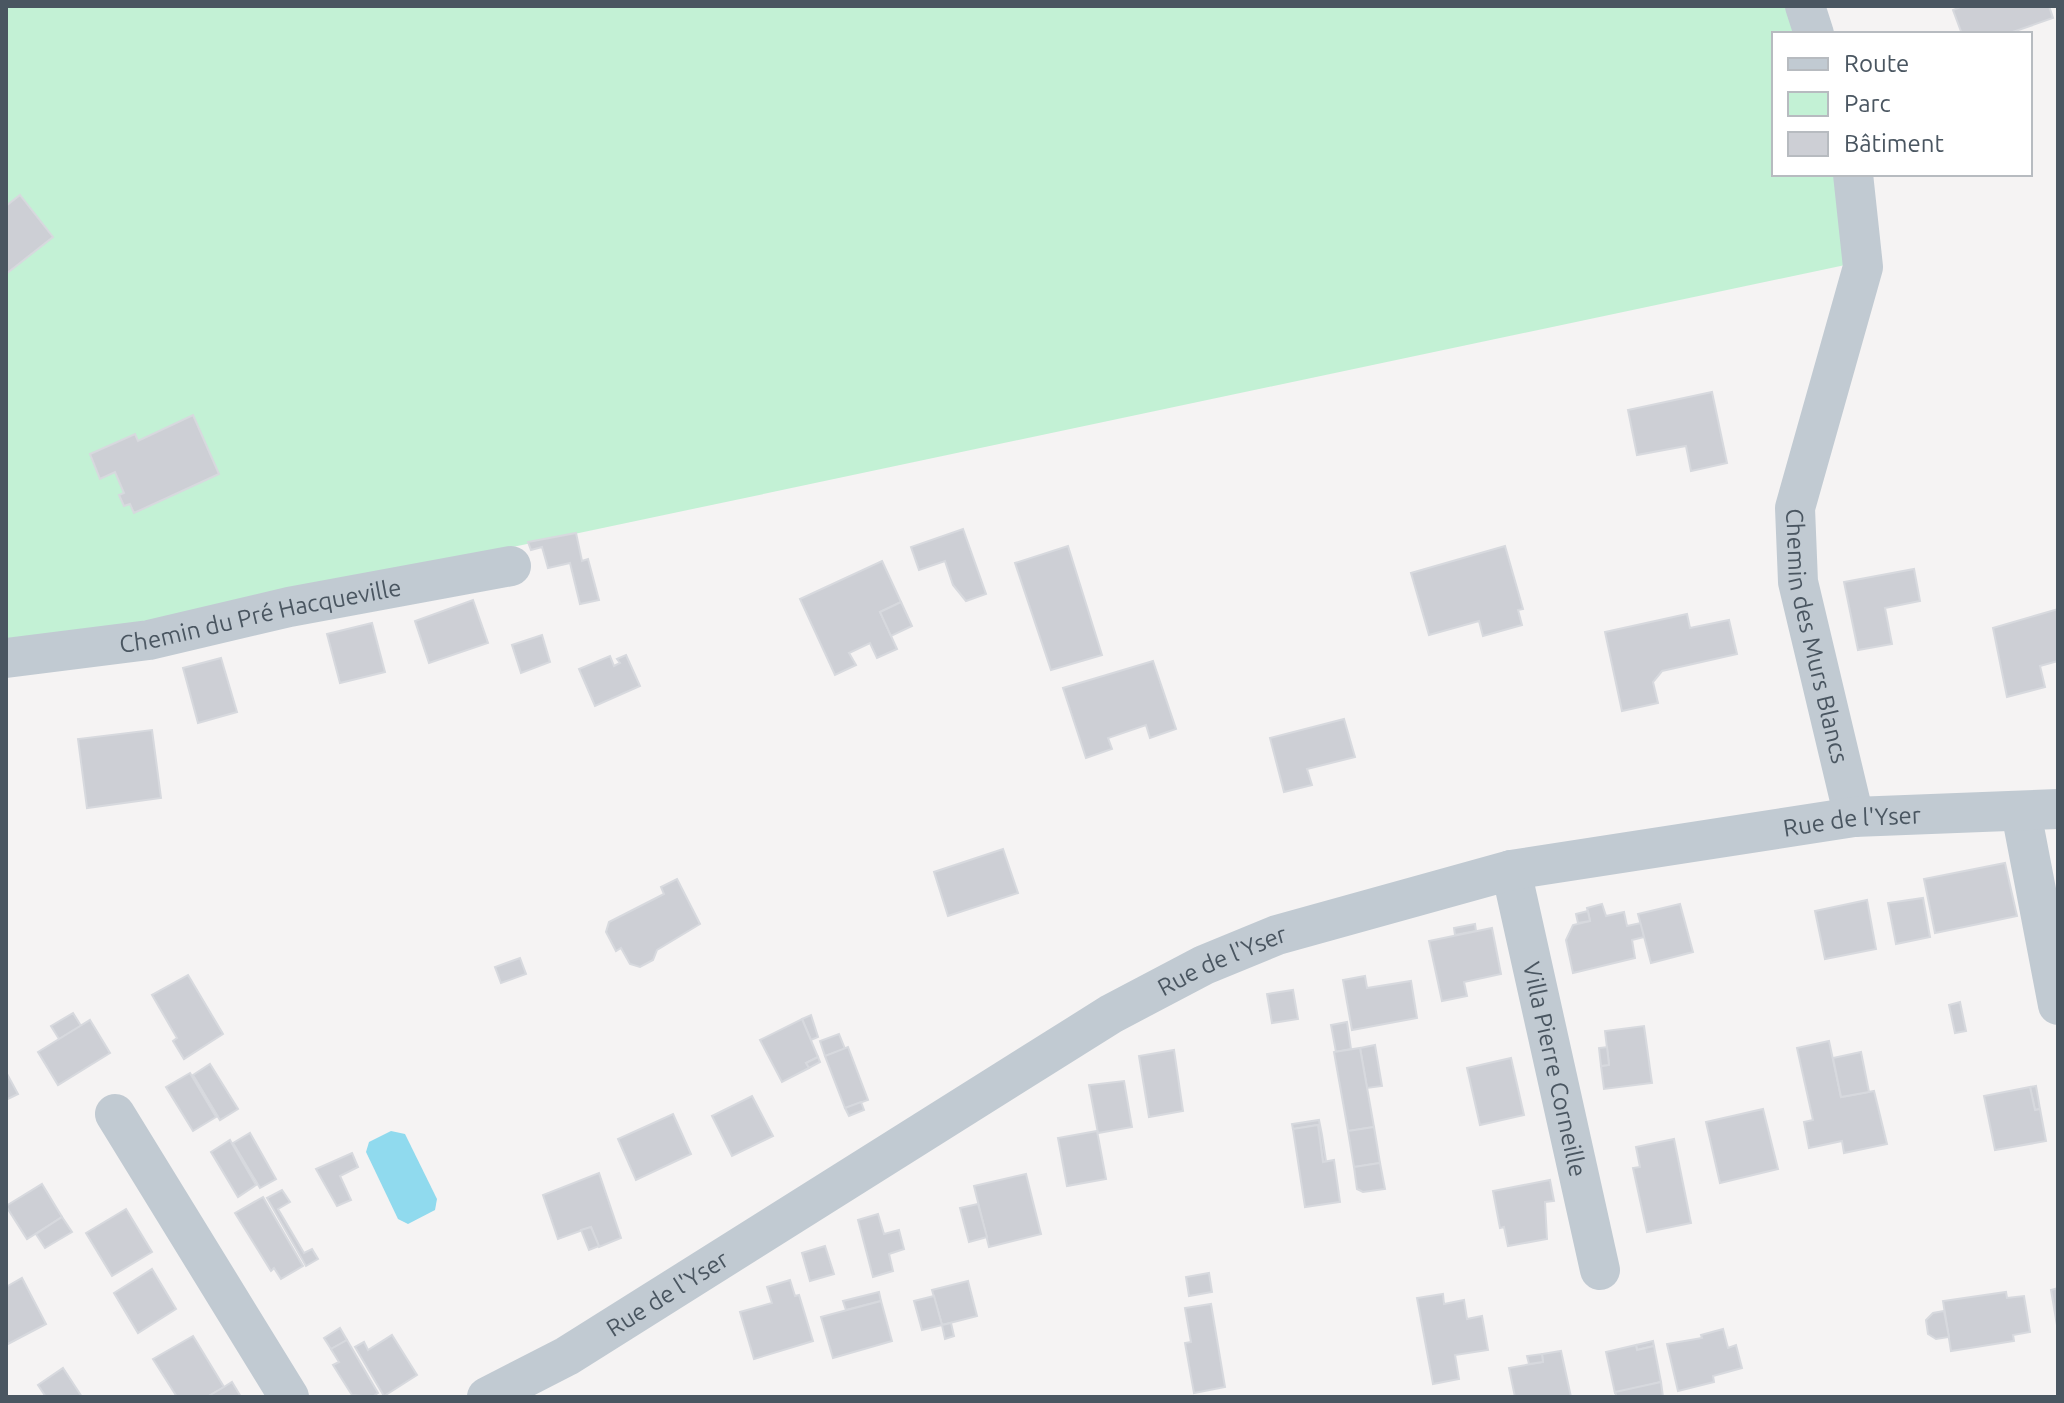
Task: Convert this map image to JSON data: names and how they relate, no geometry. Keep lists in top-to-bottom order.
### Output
{
  "streets": {
    "street": [
      "Chemin du Pré Hacqueville",
      "Chemin des Murs Blancs",
      "Rue de l'Yser",
      "Villa Pierre Corneille"
    ]
  },
  "crossings": [
    ["Chemin des Murs Blancs", "Rue de l'Yser"],
    ["Rue de l'Yser", "Villa Pierre Corneille"]
  ],
  "legend": ["Route", "Parc", "Bâtiment"]
}
